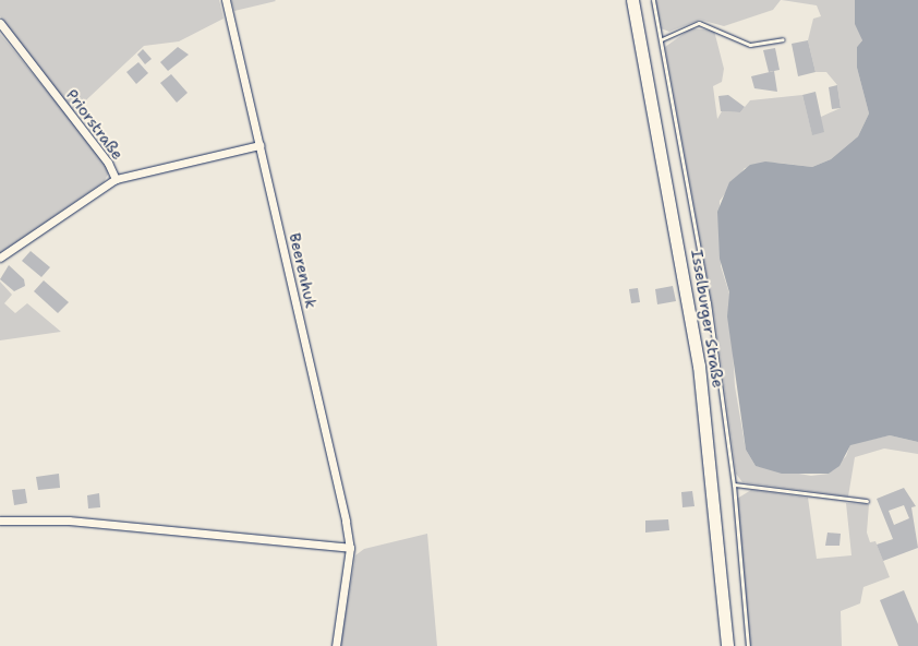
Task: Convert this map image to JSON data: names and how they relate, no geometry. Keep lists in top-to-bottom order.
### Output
{
  "streets": {
    "main road": ["Isselburger Straße"],
    "street": ["Priorstraße", "Beerenhuk"]
  },
  "crossings": [
    ["Priorstraße", "Beerenhuk"]
  ]
}
